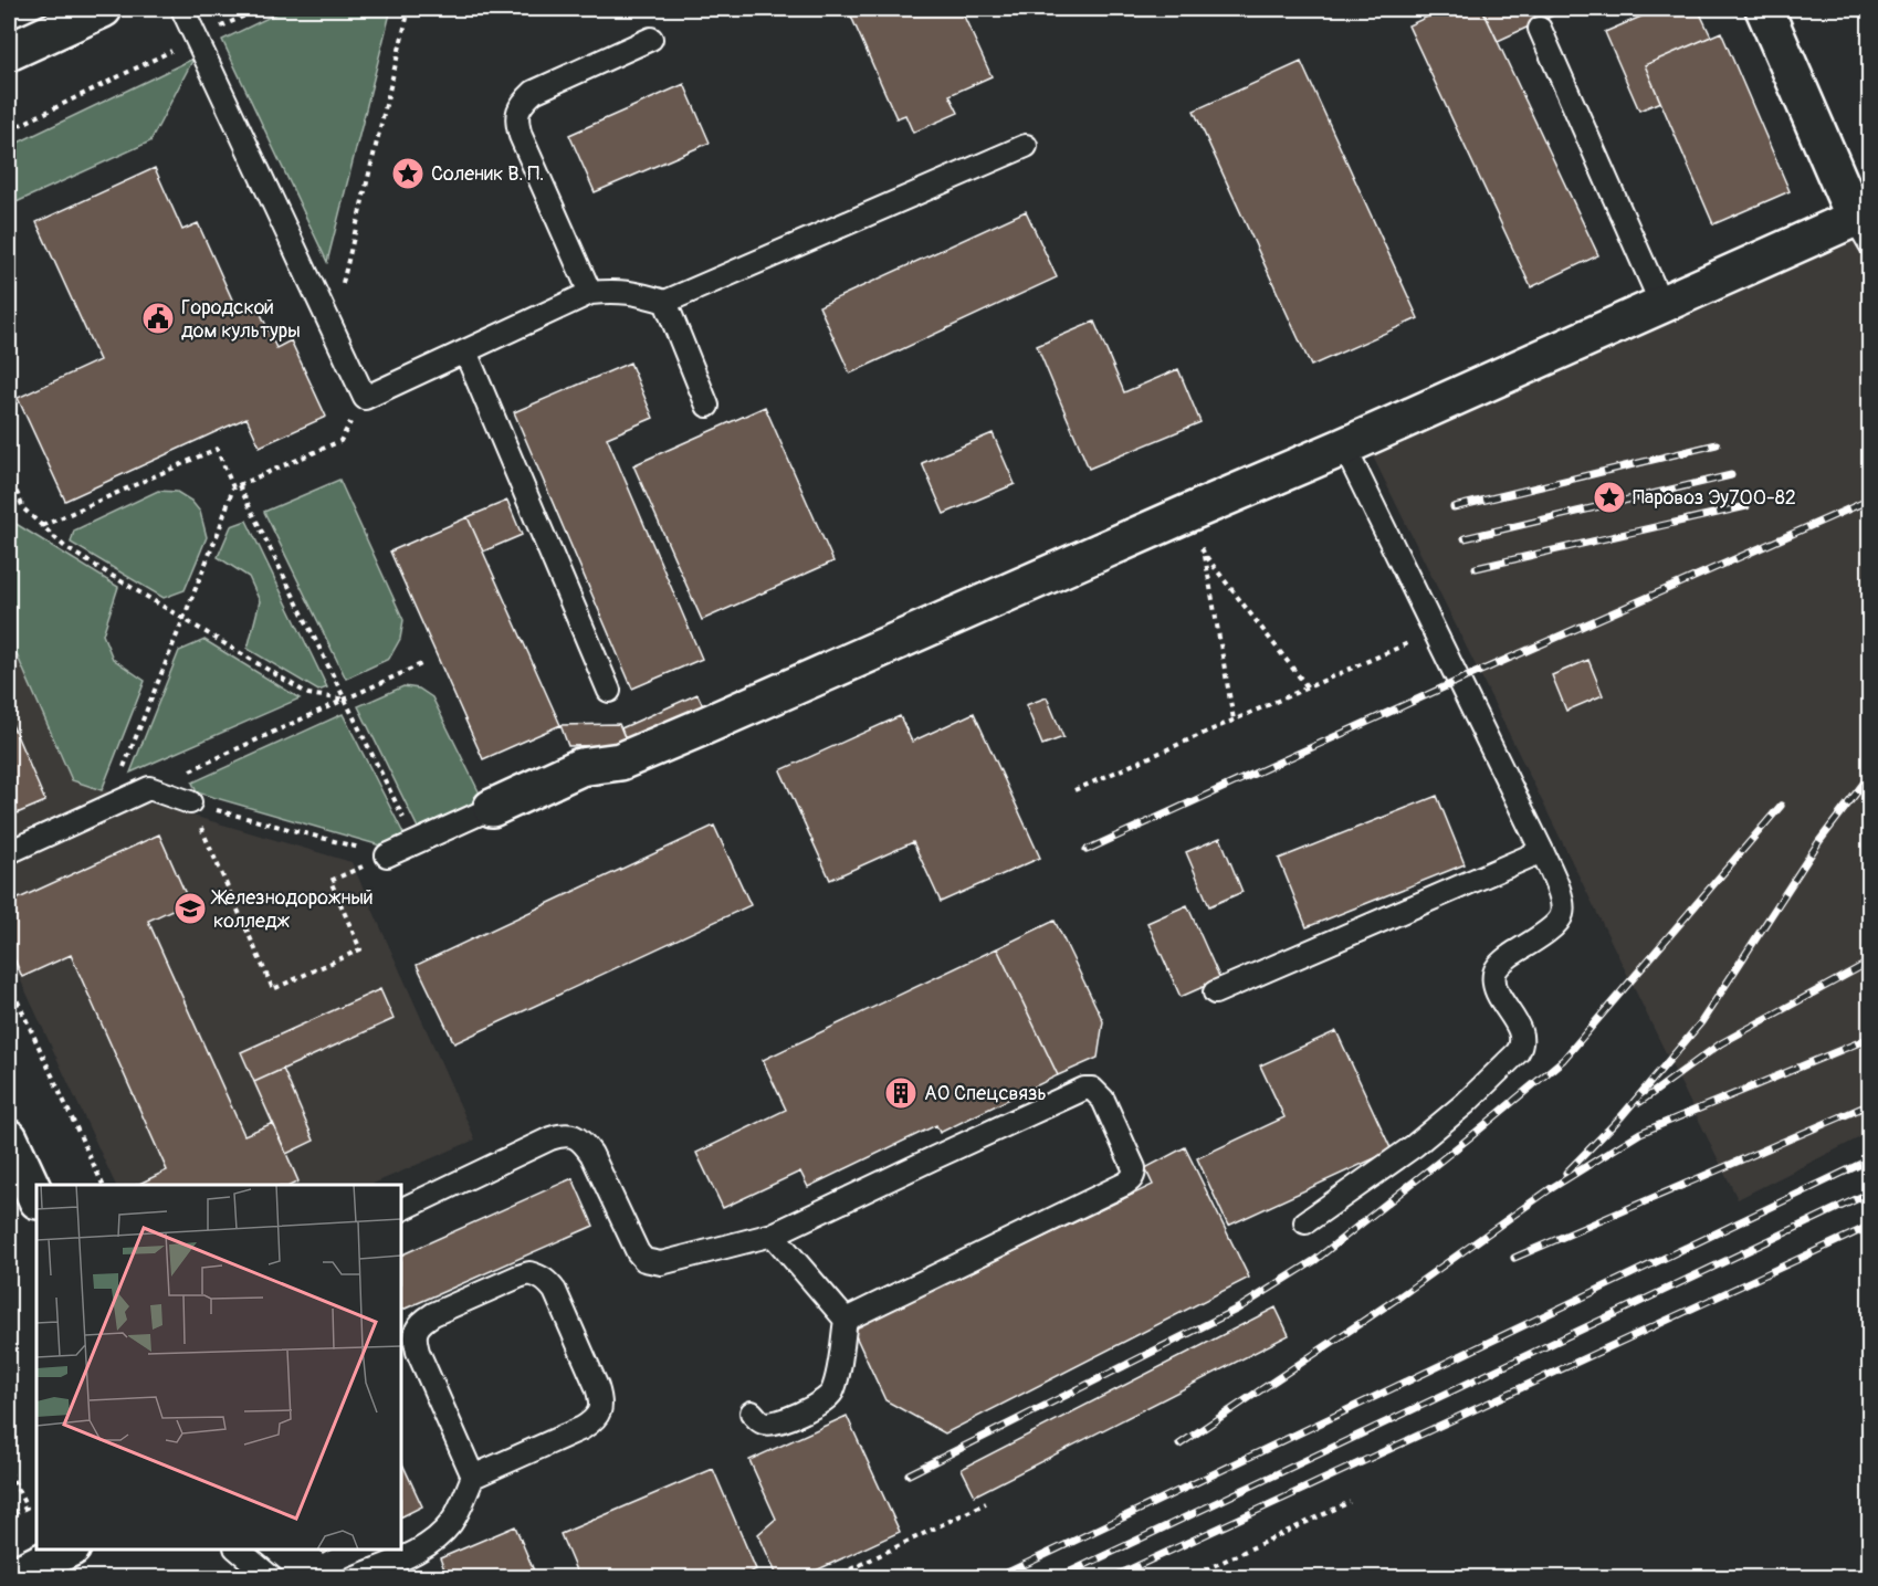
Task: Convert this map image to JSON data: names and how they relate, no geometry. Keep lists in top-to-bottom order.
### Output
{
  "places": {
    "place": ["Соленик В. П.", "Паровоз Эу700-82"],
    "public building": ["Городской дом культуры"],
    "school or university": ["Железнодорожный колледж"],
    "building": ["АО Спецсвязь"]
  }
}
